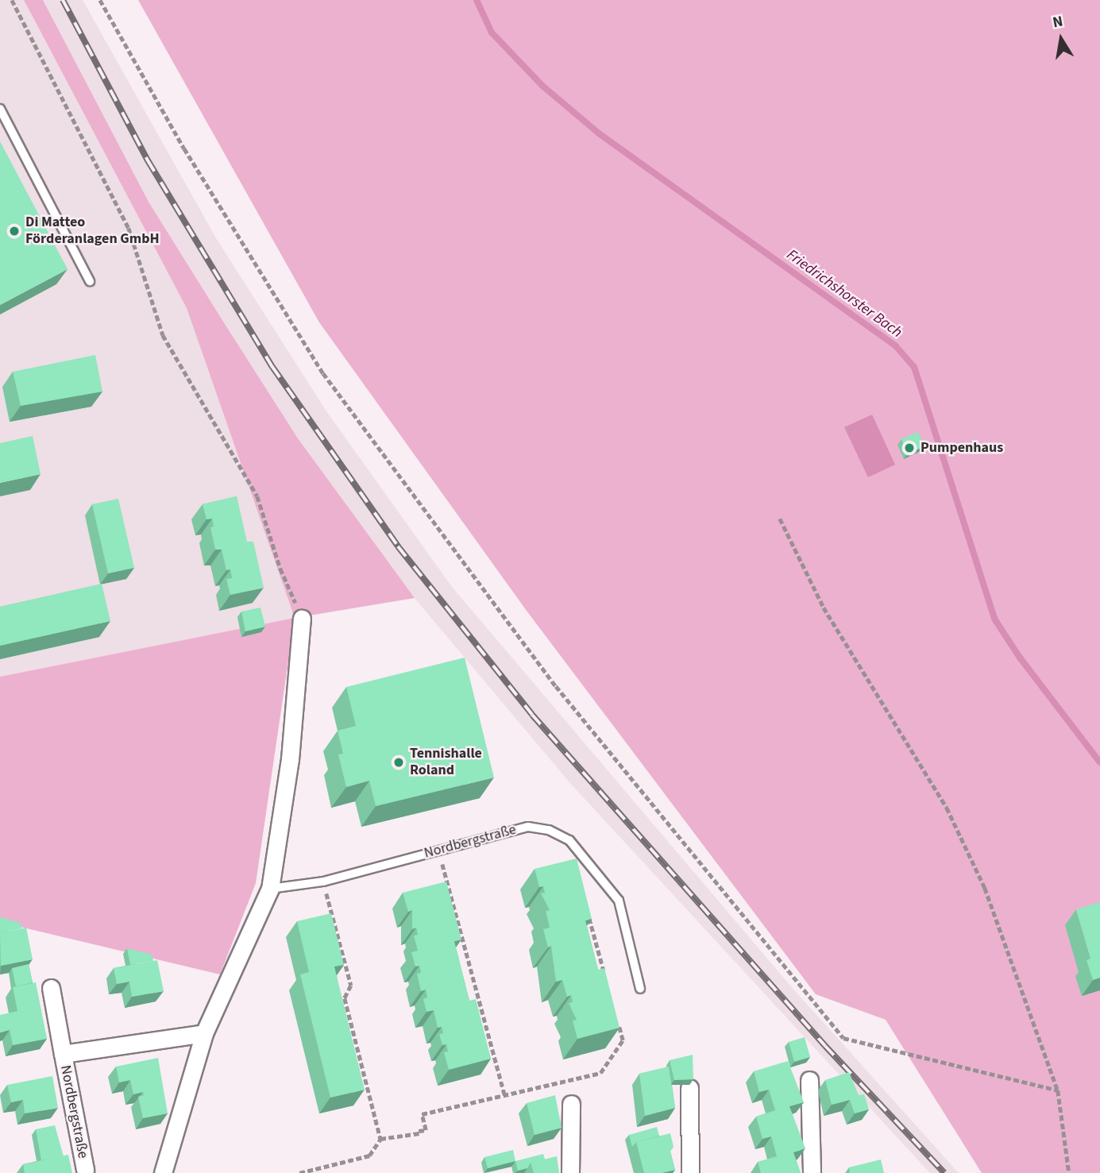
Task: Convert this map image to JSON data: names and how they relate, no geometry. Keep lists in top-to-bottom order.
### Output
{
  "streets": {
    "street": ["Nordbergstraße"]
  },
  "water": ["Friedrichshorster Bach"],
  "places": ["Di Matteo Förderanlagen GmbH", "Pumpenhaus", "Tennishalle Roland"],
  "north": "top"
}
